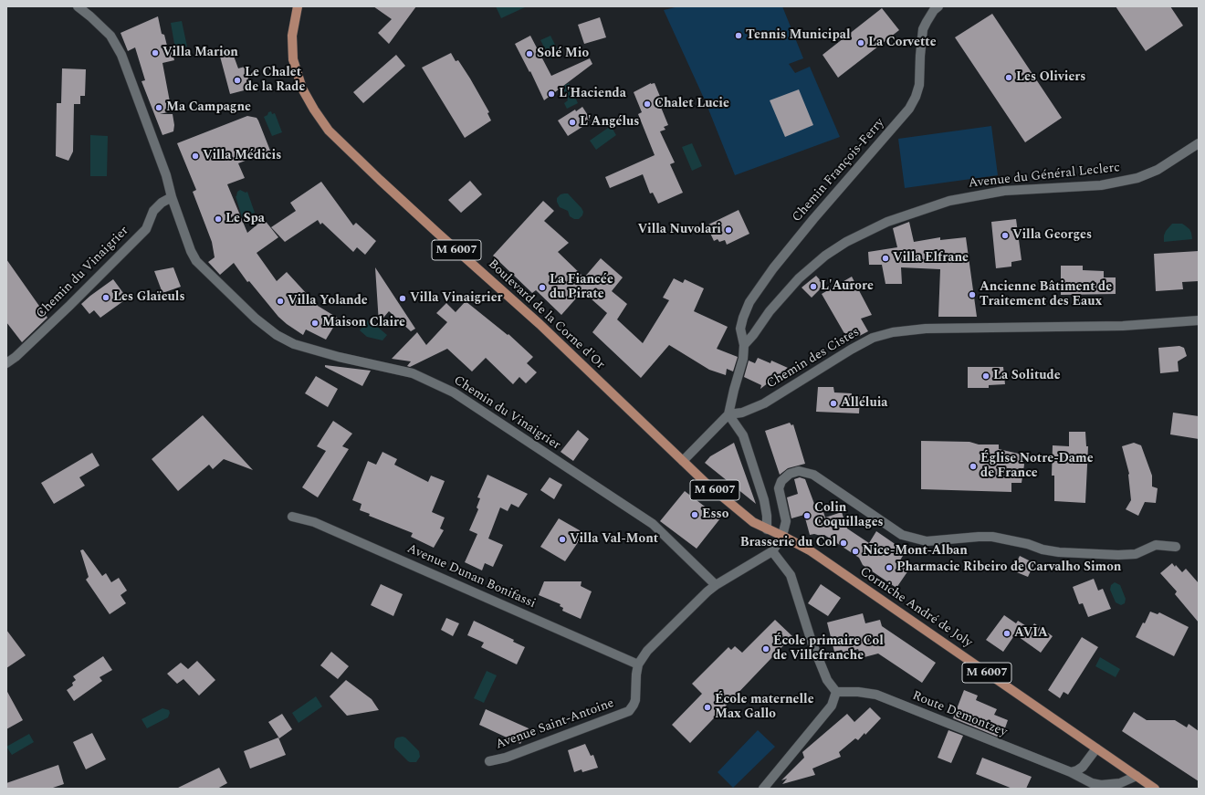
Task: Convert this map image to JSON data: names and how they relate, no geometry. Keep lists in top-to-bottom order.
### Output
{
  "streets": {
    "main road": ["M 6007", "Boulevard de la Corne d'Or", "Corniche André de Joly"],
    "street": [
      "Chemin François-Ferry",
      "Avenue du Général Leclerc",
      "Chemin du Vinaigrier",
      "Chemin des Cistes",
      "Avenue Dunan Bonifassi",
      "Route Demontzey",
      "Avenue Saint-Antoine"
    ]
  },
  "crossings": [
    ["Chemin François-Ferry", "Avenue du Général Leclerc"],
    ["Boulevard de la Corne d'Or", "Corniche André de Joly"],
    ["Avenue Dunan Bonifassi", "Avenue Saint-Antoine"],
    ["Corniche André de Joly", "Route Demontzey"]
  ],
  "places": [
    "Tennis Municipal",
    "La Corvette",
    "Villa Marion",
    "Solé Mio",
    "Les Oliviers",
    "Le Chalet de la Rade",
    "L'Hacienda",
    "Chalet Lucie",
    "Ma Campagne",
    "L'Angélus",
    "Villa Médicis",
    "Le Spa",
    "Villa Nuvolari",
    "Villa Georges",
    "Villa Elfrane",
    "L'Aurore",
    "La Fiancée du Pirate",
    "Ancienne Bâtiment de Traitement des Eaux",
    "Les Glaïeuls",
    "Villa Vinaigrier",
    "Villa Yolande",
    "Maison Claire",
    "La Solitude",
    "Alléluia",
    "Église Notre-Dame de France",
    "Esso",
    "Colin Coquillages",
    "Villa Val-Mont",
    "Brasserie du Col",
    "Nice-Mont-Alban",
    "Pharmacie Ribeiro de Carvalho Simon",
    "AVIA",
    "École primaire Col de Villefranche",
    "École maternelle Max Gallo"
  ]
}
